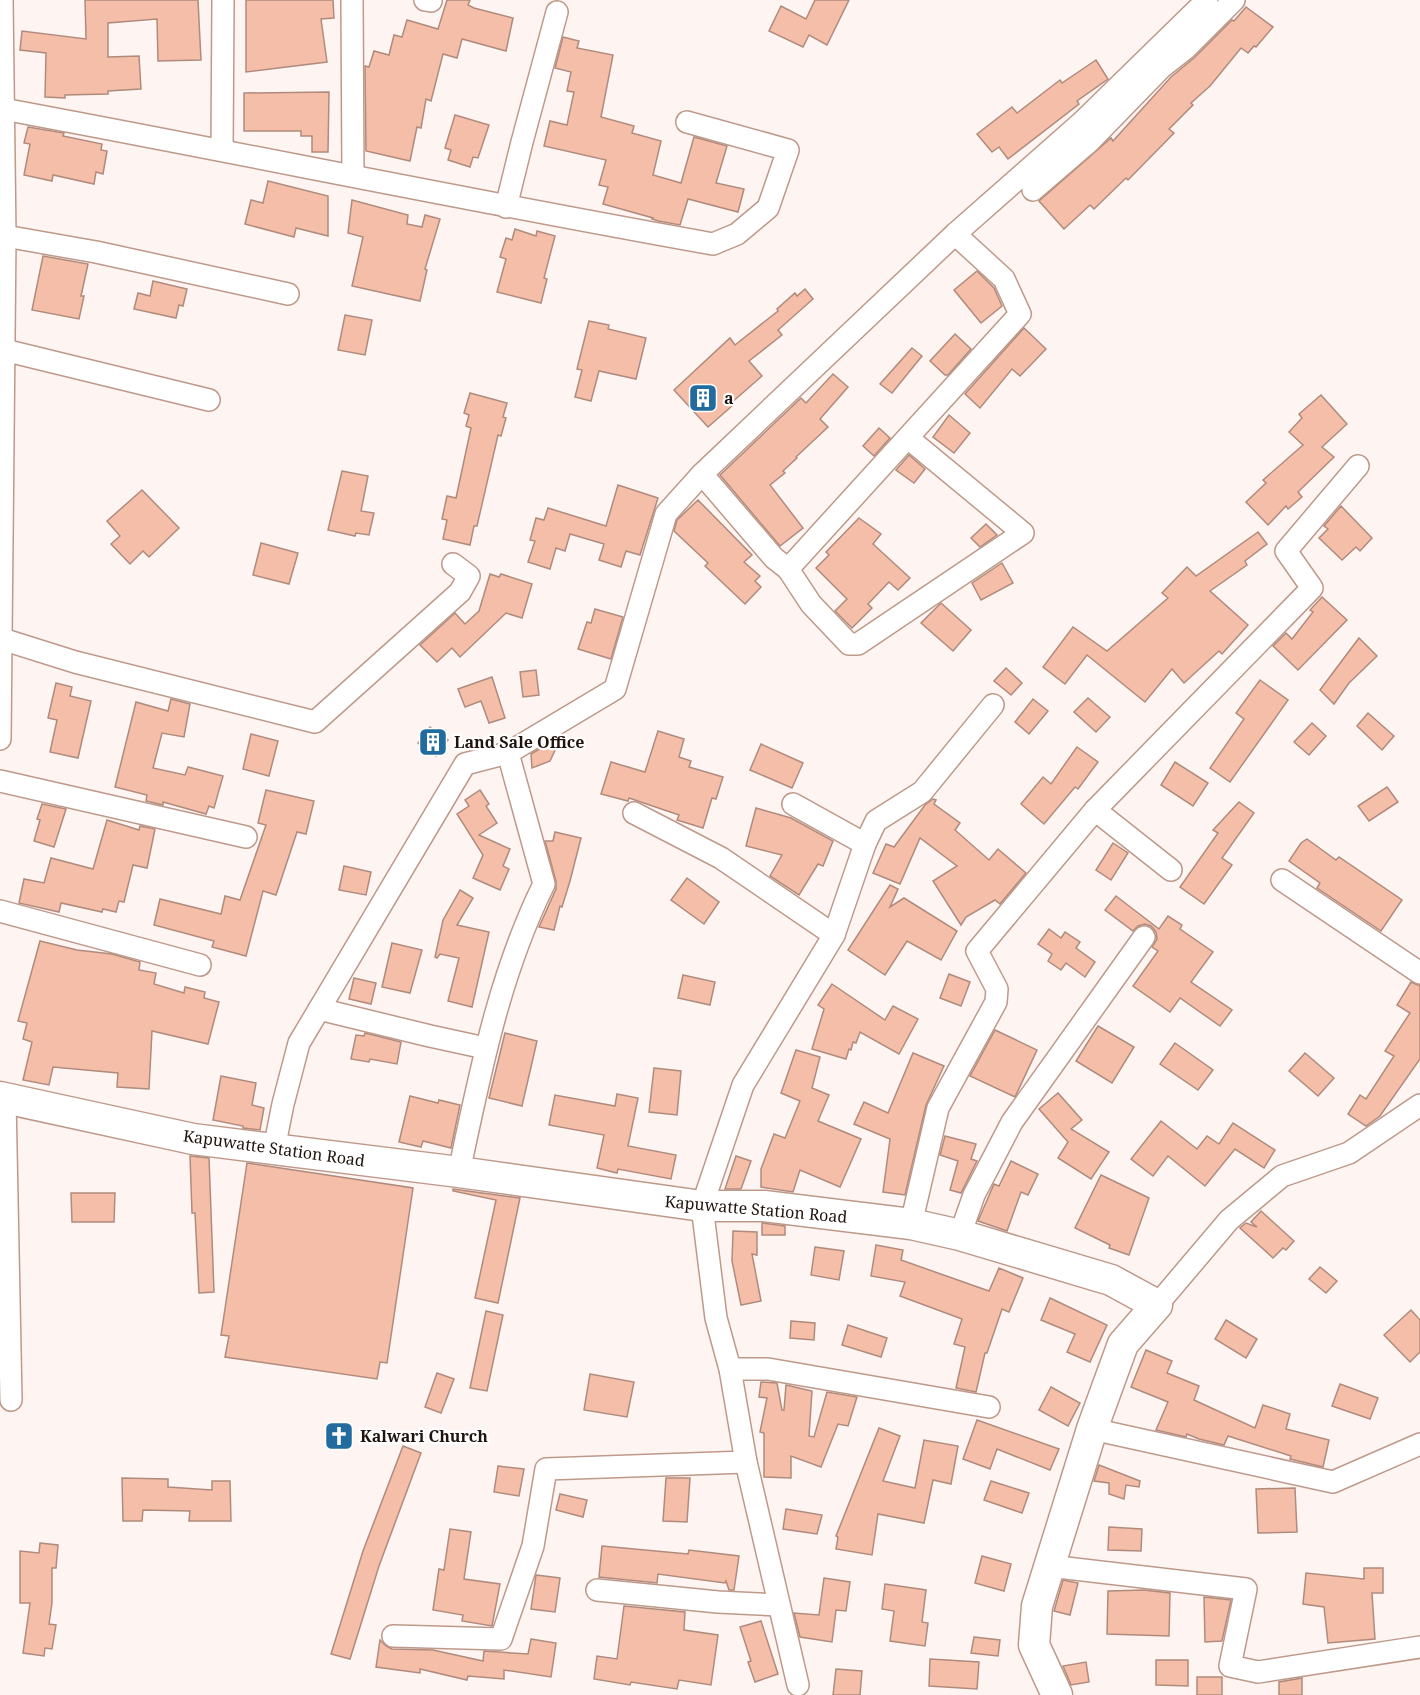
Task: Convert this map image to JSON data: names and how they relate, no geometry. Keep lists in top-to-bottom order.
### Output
{
  "streets": {
    "street": ["Kapuwatte Station Road"]
  },
  "places": {
    "building": ["a", "Land Sale Office"],
    "church": ["Kalwari Church"]
  }
}
